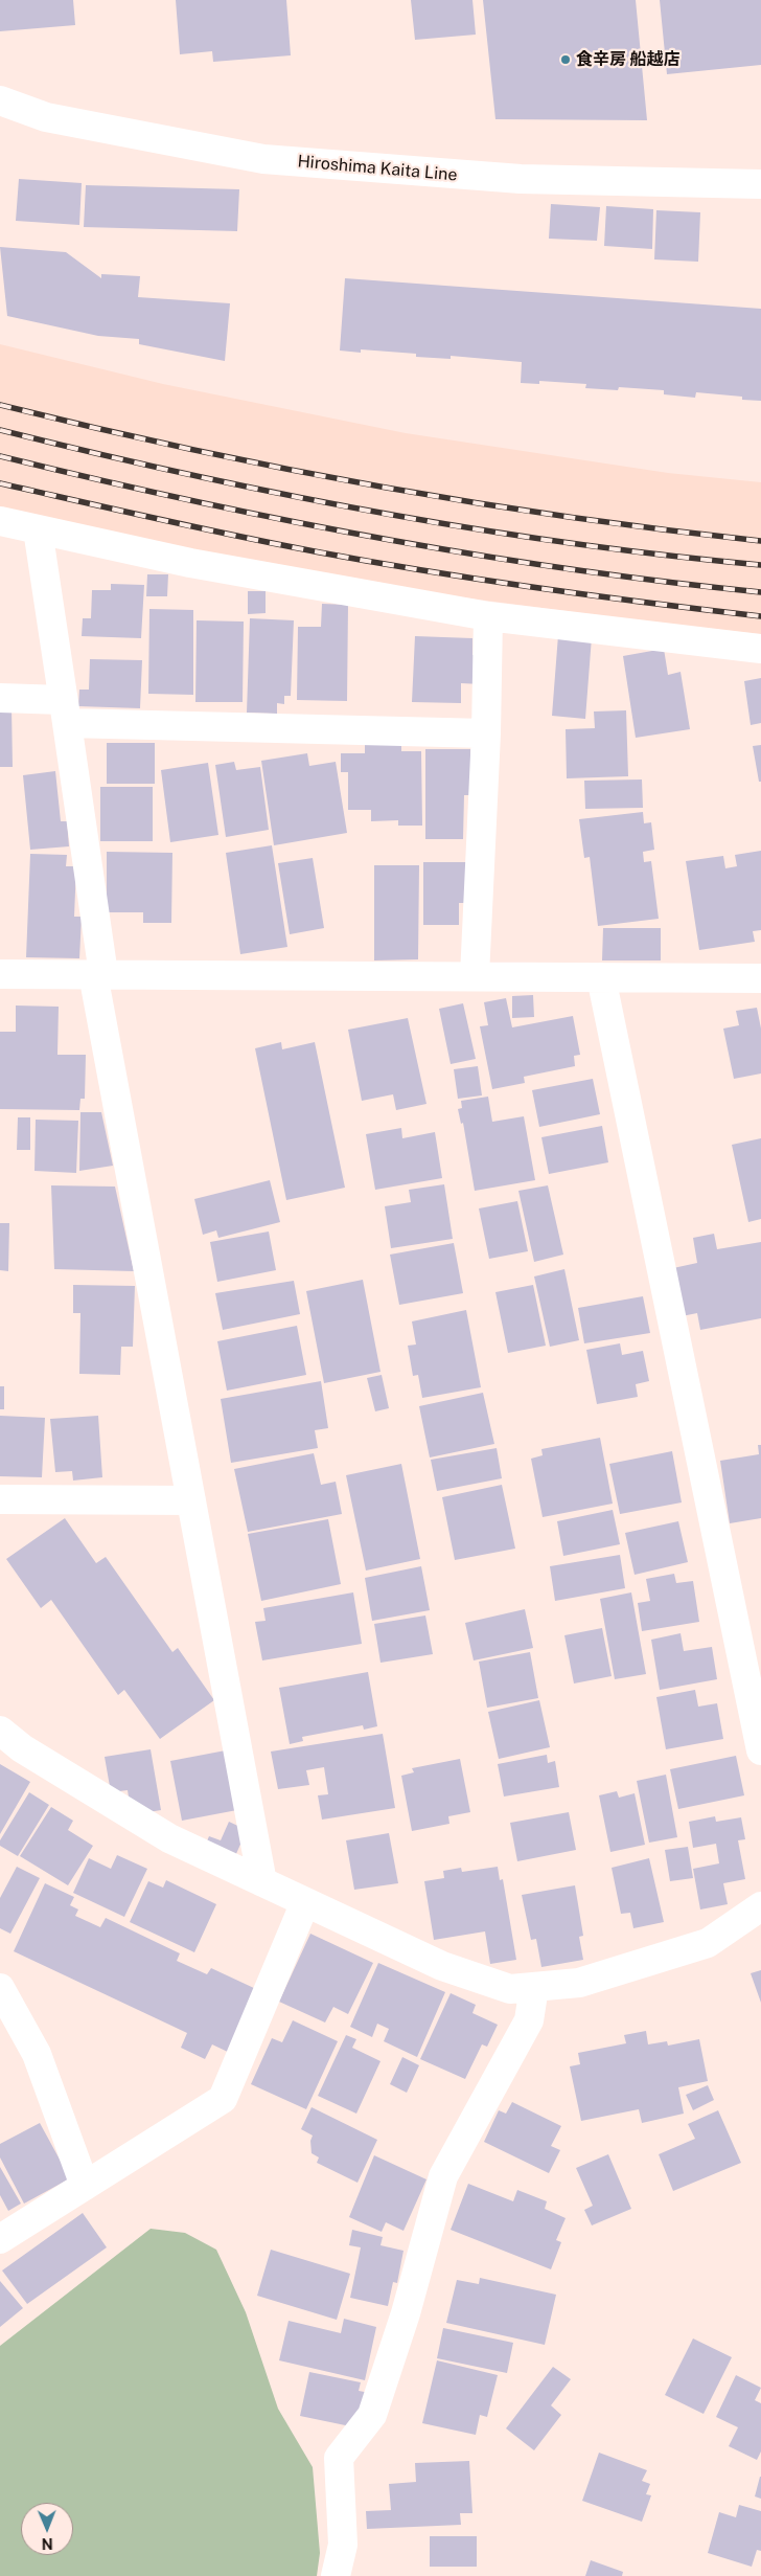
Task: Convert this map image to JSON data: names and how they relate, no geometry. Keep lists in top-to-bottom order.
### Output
{
  "streets": {
    "street": ["Hiroshima Kaita Line"]
  },
  "places": ["食辛房 船越店"],
  "north": "bottom"
}
